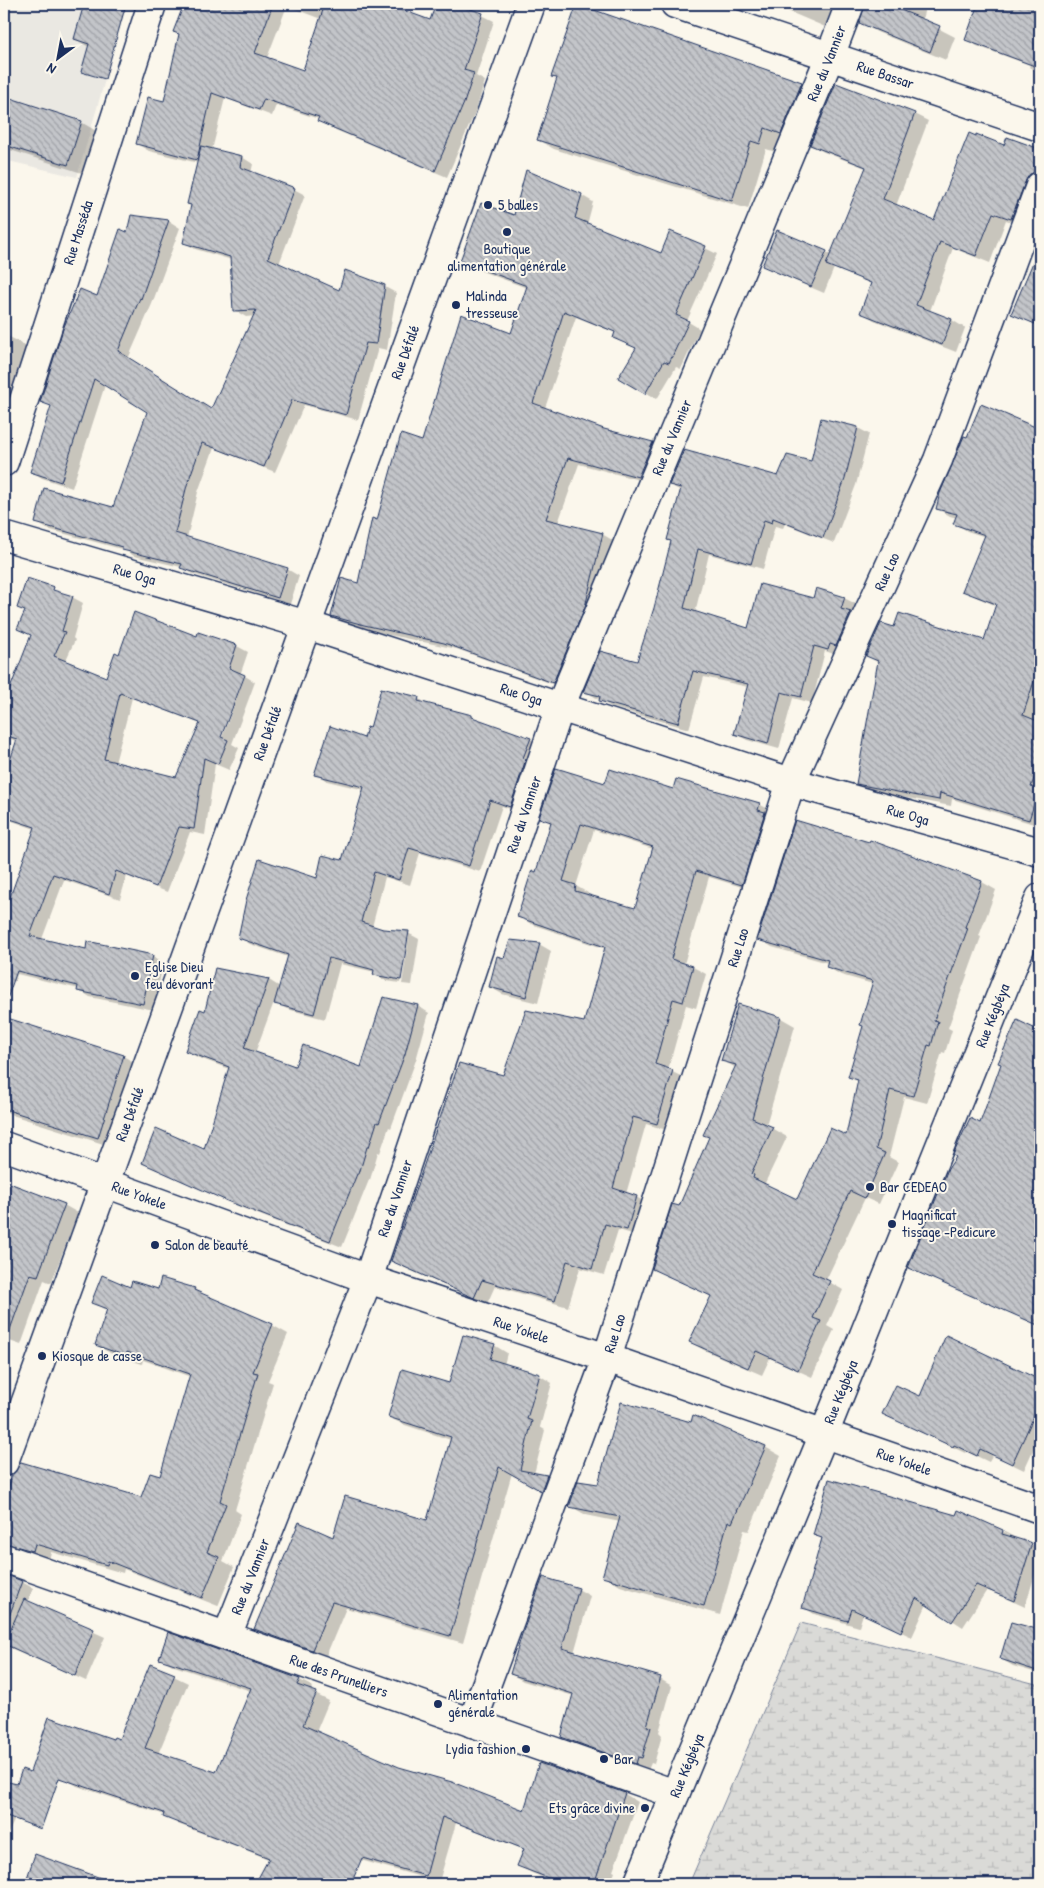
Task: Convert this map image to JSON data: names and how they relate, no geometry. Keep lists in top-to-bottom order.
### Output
{
  "streets": {
    "street": [
      "Rue du Vannier",
      "Rue Bassar",
      "Rue Masséda",
      "Rue Défalé",
      "Rue Lao",
      "Rue Oga",
      "Rue Kégbéya",
      "Rue Yokele",
      "Rue des Prunelliers"
    ]
  },
  "crossings": [
    ["Rue du Vannier", "Rue Bassar"],
    ["Rue du Vannier", "Rue Oga"],
    ["Rue du Vannier", "Rue Yokele"],
    ["Rue du Vannier", "Rue des Prunelliers"],
    ["Rue Défalé", "Rue Oga"],
    ["Rue Défalé", "Rue Yokele"],
    ["Rue Lao", "Rue Oga"],
    ["Rue Lao", "Rue Yokele"],
    ["Rue Lao", "Rue des Prunelliers"],
    ["Rue Kégbéya", "Rue Yokele"],
    ["Rue Kégbéya", "Rue des Prunelliers"]
  ],
  "places": [
    "5 balles",
    "Boutique alimentation générale",
    "Malinda tresseuse",
    "Eglise Dieu feu dévorant",
    "Bar CEDEAO",
    "Magnificat tissage -Pedicure",
    "Salon de beauté",
    "Kiosque de casse",
    "Alimentation générale",
    "Lydia fashion",
    "Bar",
    "Ets grâce divine"
  ],
  "north": "bottom left"
}
